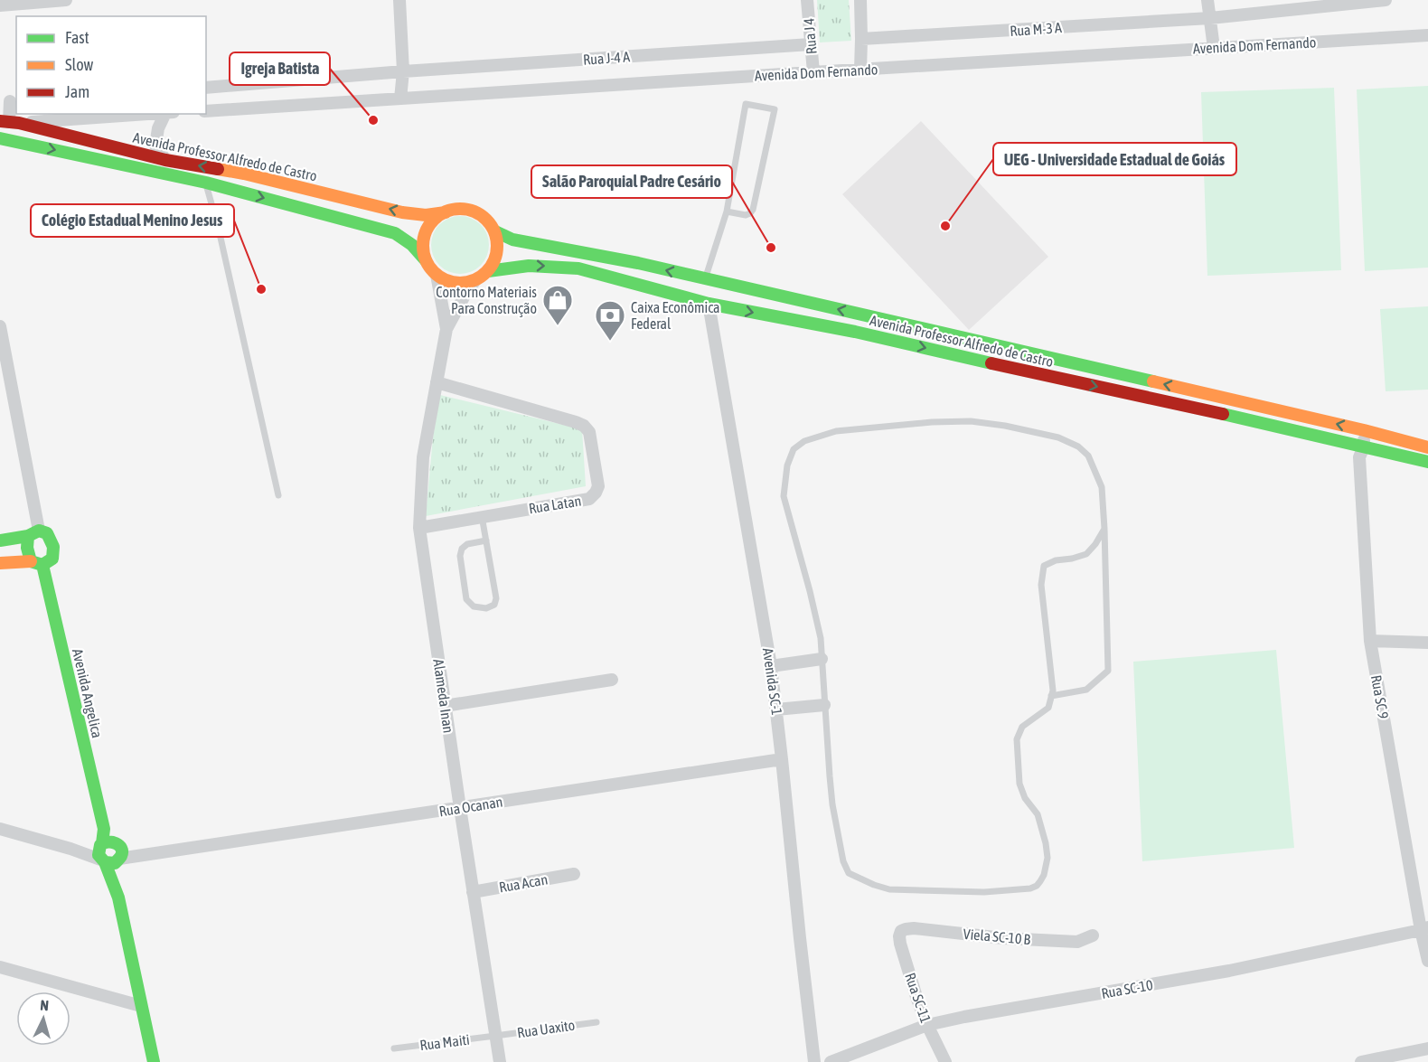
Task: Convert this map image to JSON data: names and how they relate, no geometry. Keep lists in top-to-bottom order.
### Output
{
  "streets": {
    "main road": ["Avenida Professor Alfredo de Castro", "Avenida Angelica"],
    "street": [
      "Rua M-3 A",
      "Rua J 4",
      "Avenida Dom Fernando",
      "Rua J-4 A",
      "Rua Latan",
      "Avenida SC-1",
      "Alameda Inan",
      "Rua SC 9",
      "Rua Ocanan",
      "Rua Acan",
      "Viela SC-10 B",
      "Rua SC-10",
      "Rua SC-11"
    ],
    "lane": ["Rua Uaxito", "Rua Maiti"]
  },
  "crossings": [
    ["Rua J 4", "Avenida Dom Fernando"],
    ["Rua J 4", "Rua J-4 A"],
    ["Avenida Professor Alfredo de Castro", "Avenida SC-1"],
    ["Avenida Professor Alfredo de Castro", "Alameda Inan"],
    ["Avenida Professor Alfredo de Castro", "Rua SC 9"],
    ["Rua Latan", "Alameda Inan"],
    ["Avenida SC-1", "Rua Ocanan"],
    ["Avenida Angelica", "Rua Ocanan"],
    ["Alameda Inan", "Rua Ocanan"],
    ["Alameda Inan", "Rua Acan"],
    ["Alameda Inan", "Rua Uaxito"],
    ["Alameda Inan", "Rua Maiti"],
    ["Rua SC 9", "Rua SC-10"],
    ["Viela SC-10 B", "Rua SC-11"],
    ["Rua SC-10", "Rua SC-11"],
    ["Rua Uaxito", "Rua Maiti"]
  ],
  "places": {
    "other": [
      "Igreja Batista",
      "UEG - Universidade Estadual de Goiás",
      "Salão Paroquial Padre Cesário",
      "Colégio Estadual Menino Jesus"
    ],
    "shop": ["Contorno Materiais Para Construção"],
    "bank": ["Caixa Econômica Federal"]
  },
  "legend": ["Fast", "Slow", "Jam"],
  "north": "top"
}
